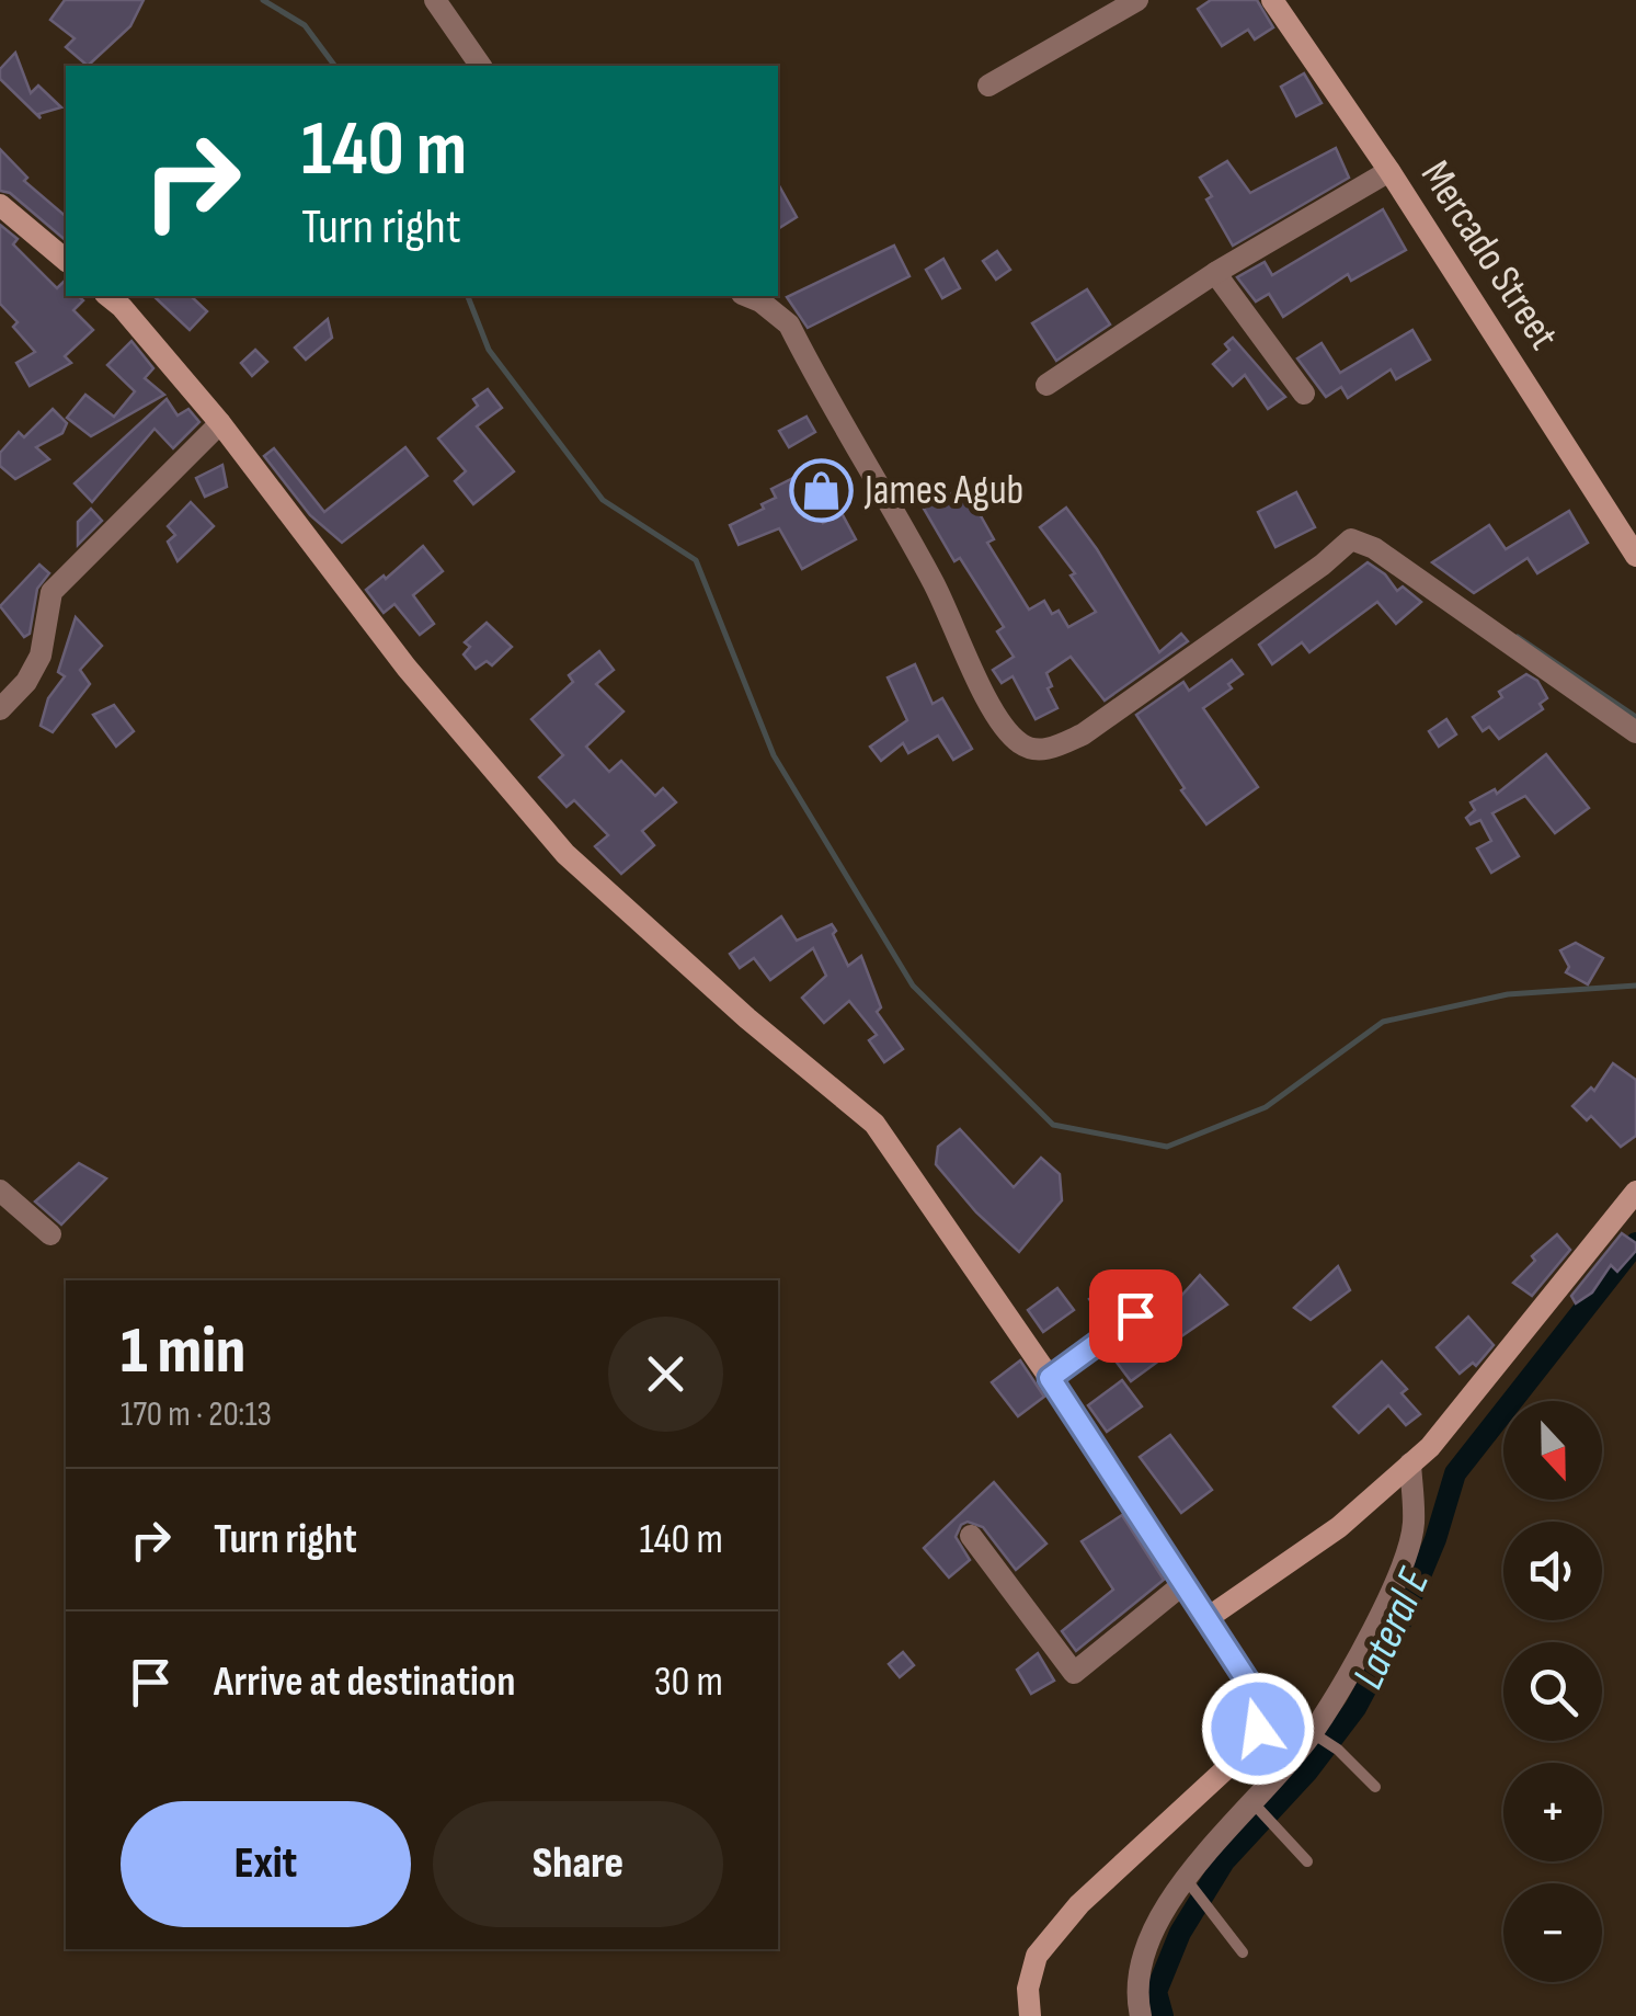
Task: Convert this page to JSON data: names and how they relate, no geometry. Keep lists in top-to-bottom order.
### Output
{
  "streets": {
    "street": ["Mercado Street"]
  },
  "water": ["Lateral E"],
  "places": {
    "shop": ["James Agub"]
  },
  "north": "bottom",
  "page": {
    "turn": ["140 m", "Turn right"],
    "heading": ["1 min", "170 m · 20:13"],
    "map_buttons": ["+", "−"],
    "list": [
      {
        "name": "Turn right",
        "value": "140 m"
      },
      {
        "name": "Arrive at destination",
        "value": "30 m"
      }
    ],
    "buttons": ["Exit", "Share"]
  }
}
